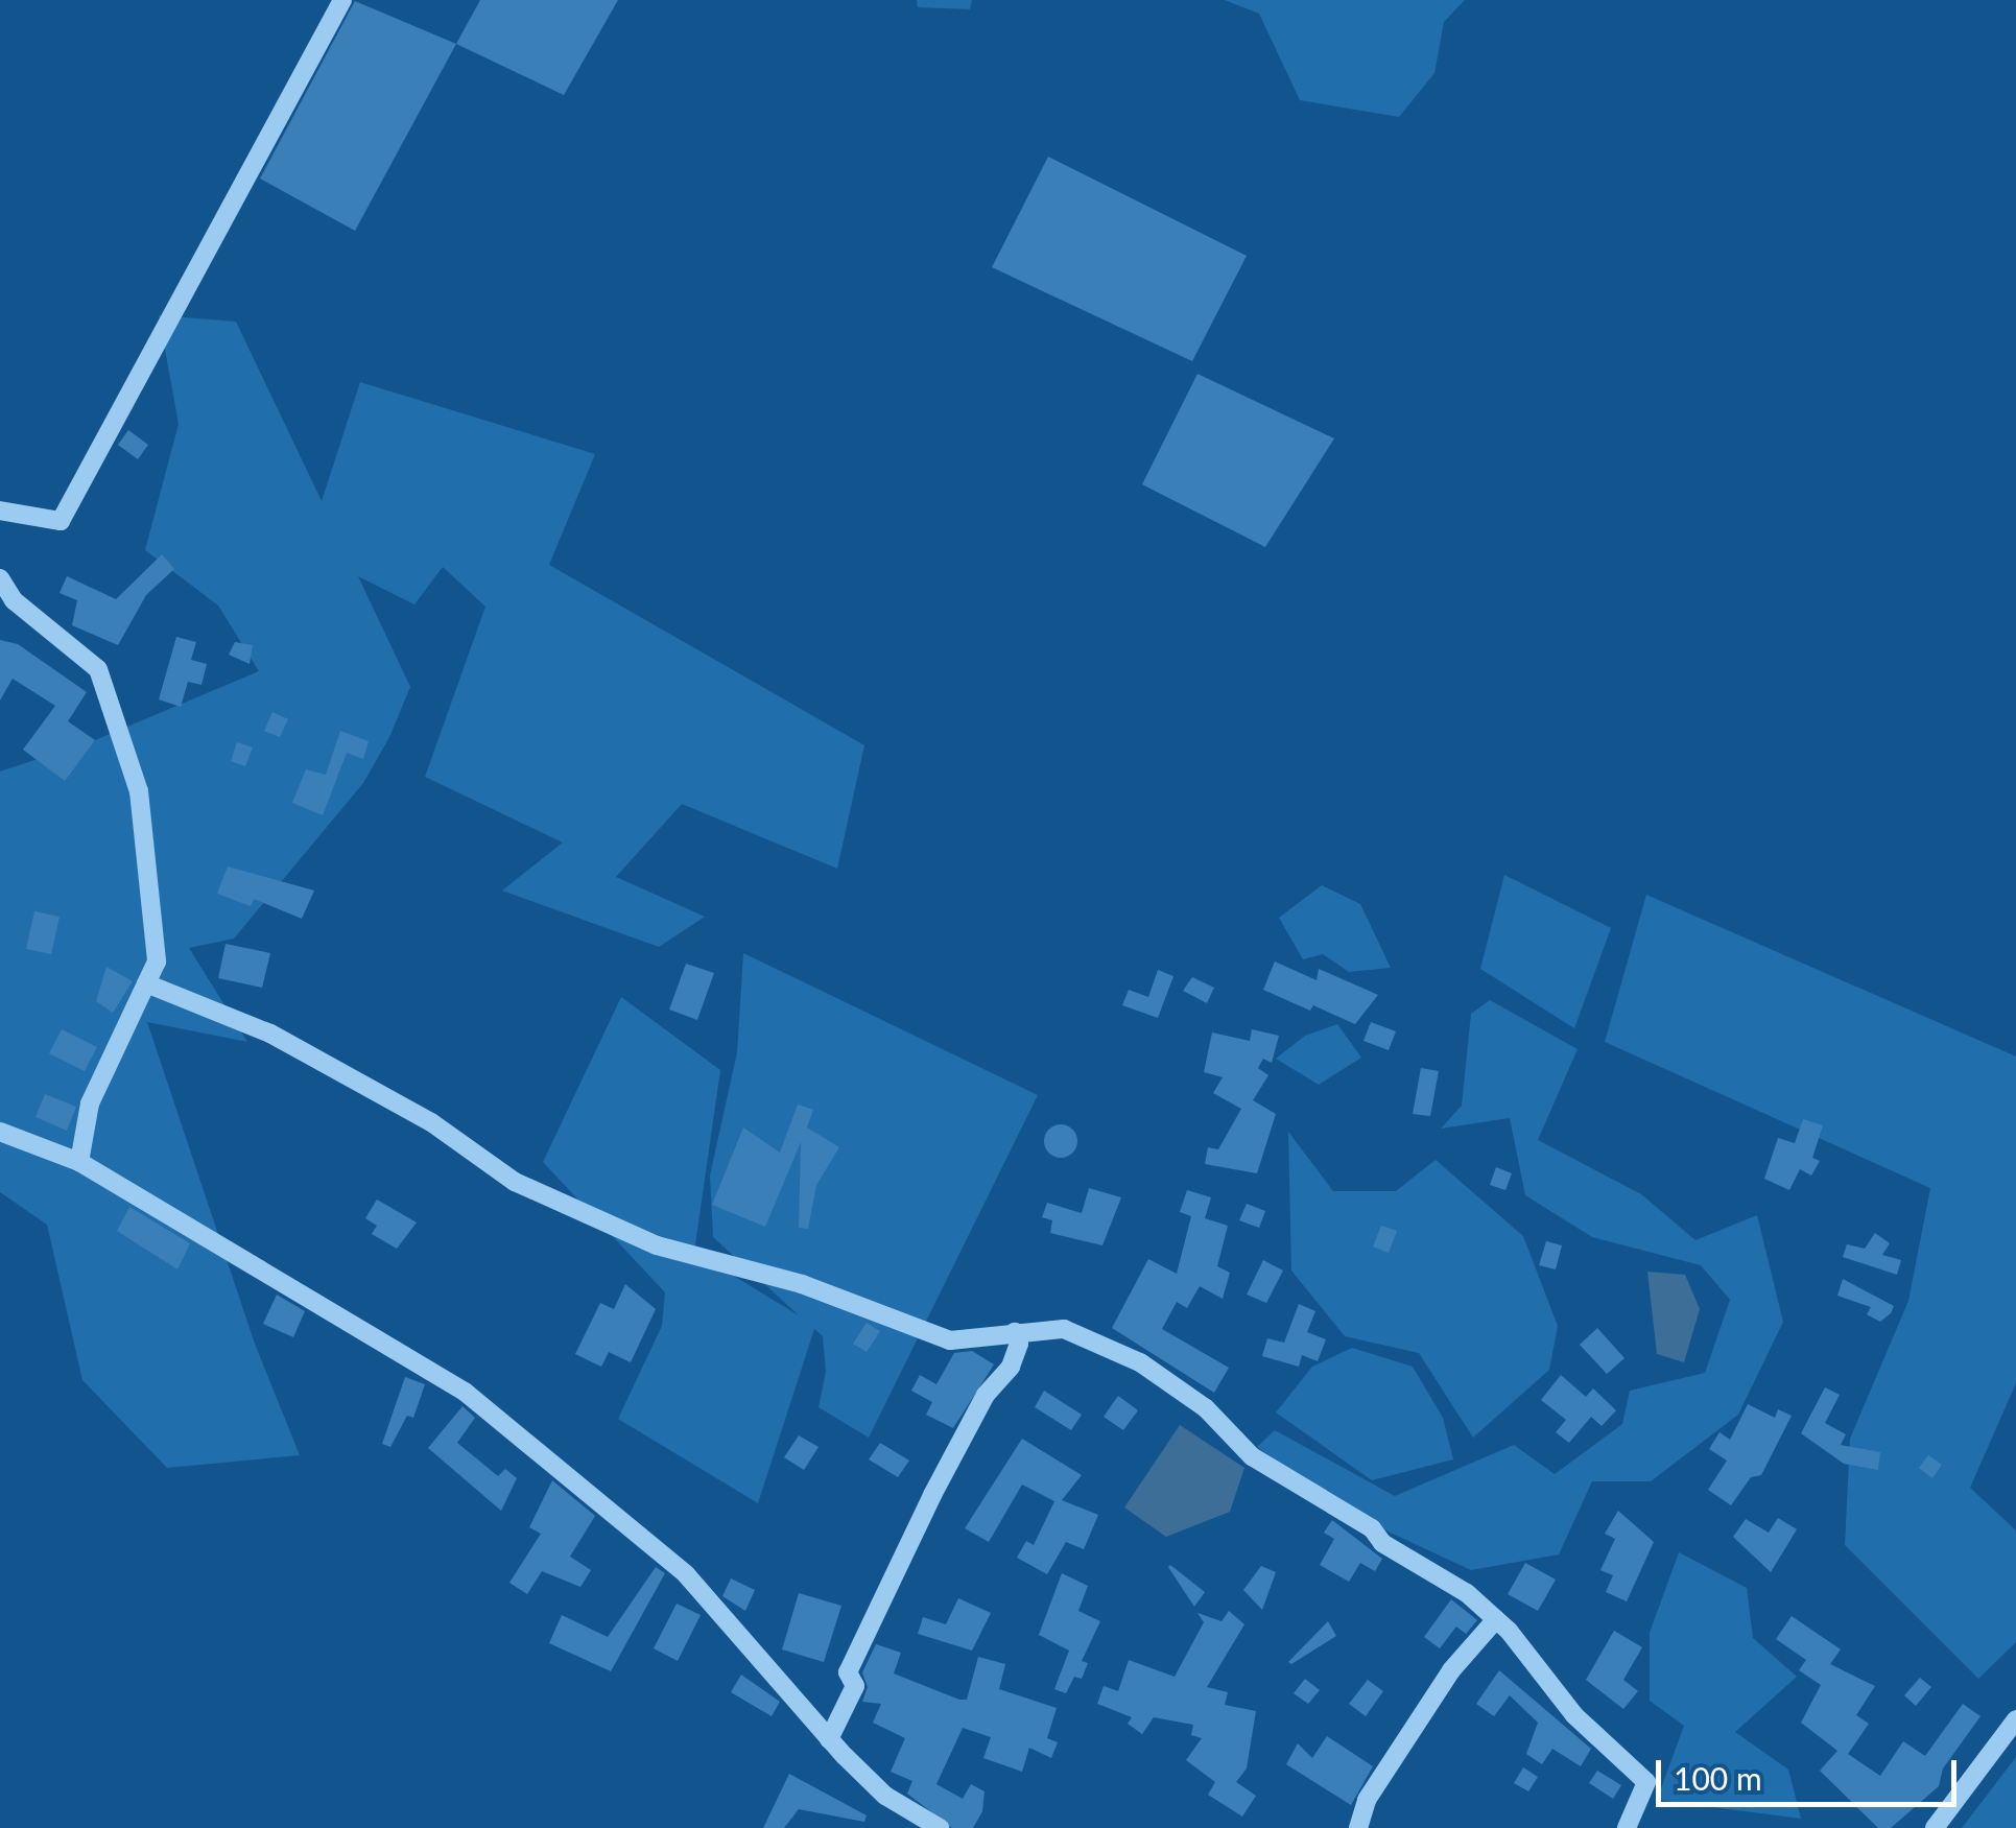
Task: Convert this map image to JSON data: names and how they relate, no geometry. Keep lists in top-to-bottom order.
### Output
{
  "scale_bar": "100 m"
}
